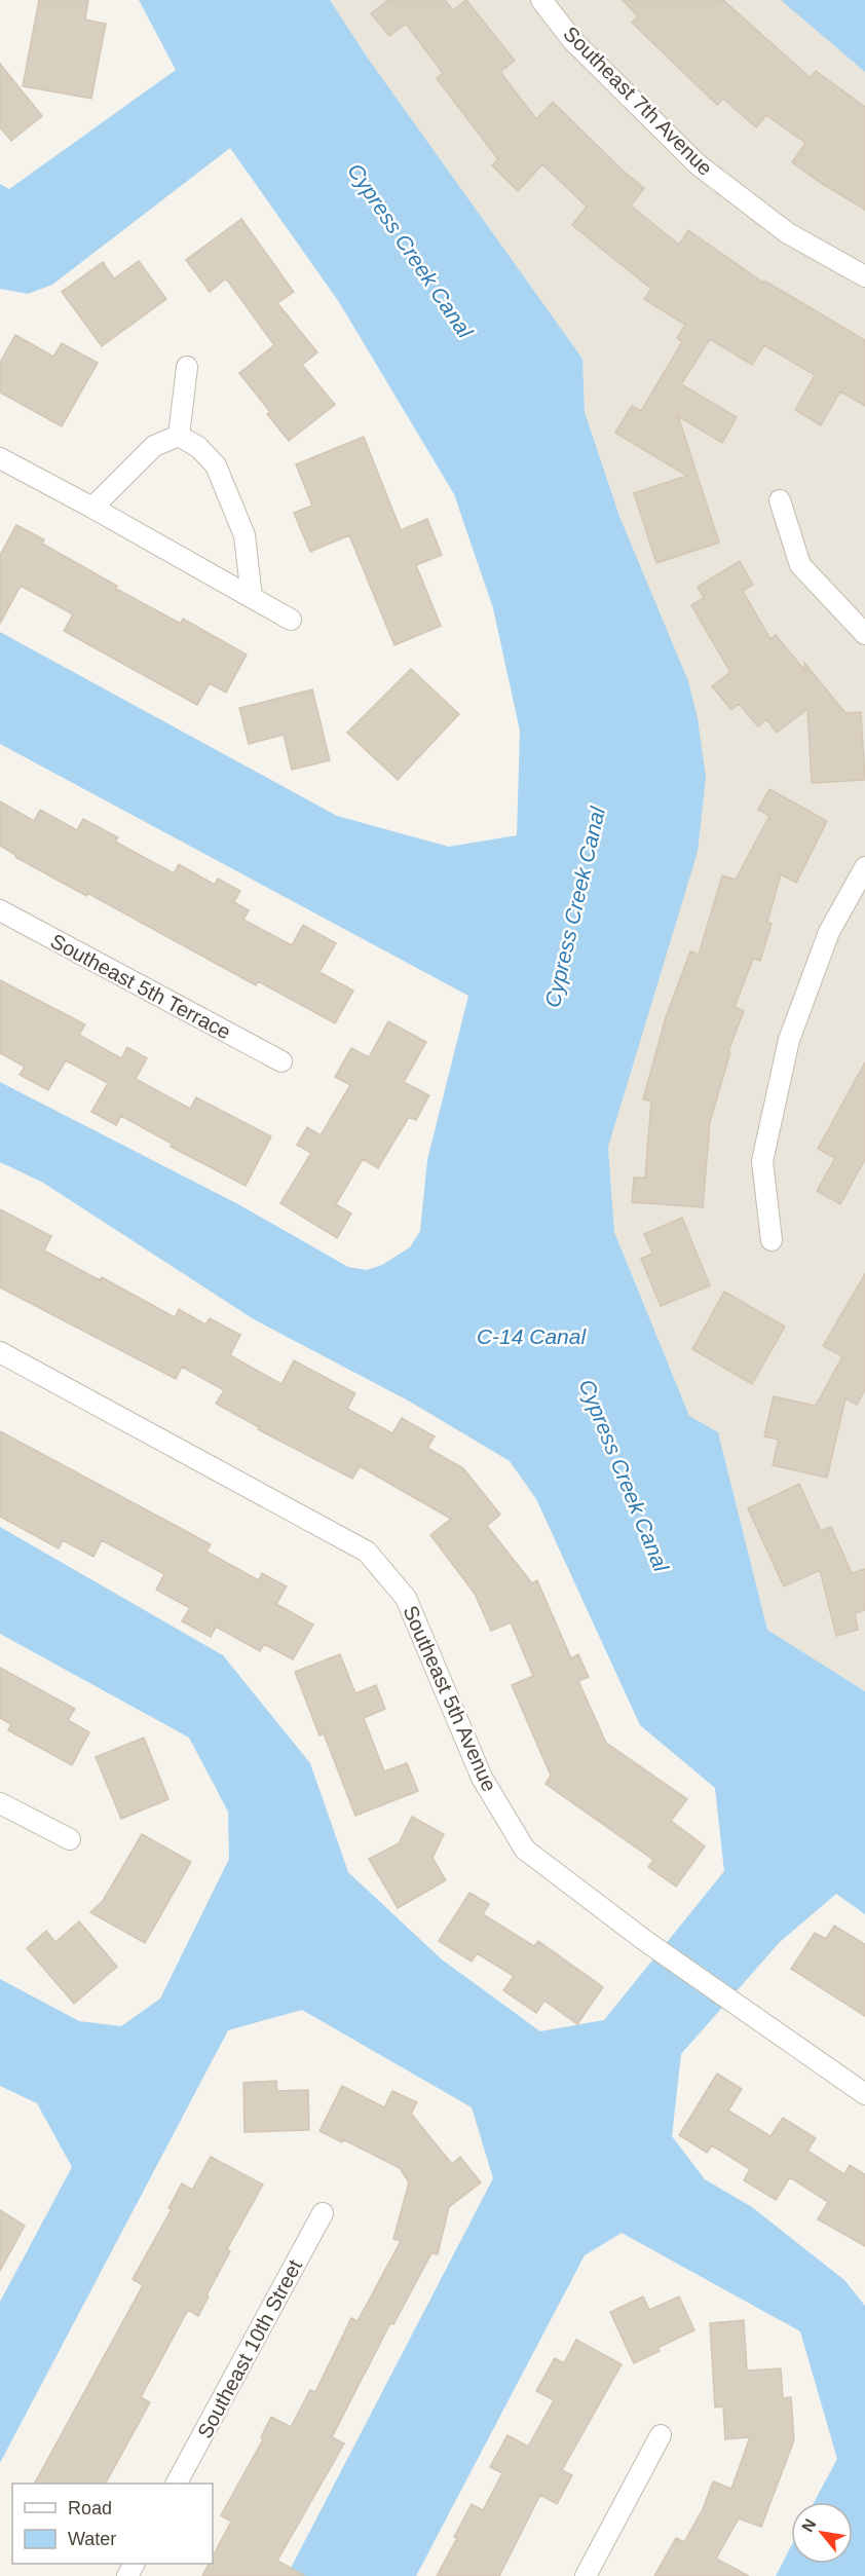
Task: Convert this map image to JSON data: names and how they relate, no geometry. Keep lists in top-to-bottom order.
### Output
{
  "streets": {
    "street": [
      "Southeast 7th Avenue",
      "Southeast 5th Terrace",
      "Southeast 5th Avenue",
      "Southeast 10th Street"
    ]
  },
  "water": ["Cypress Creek Canal", "C-14 Canal"],
  "legend": ["Road", "Water"],
  "north": "top left"
}
